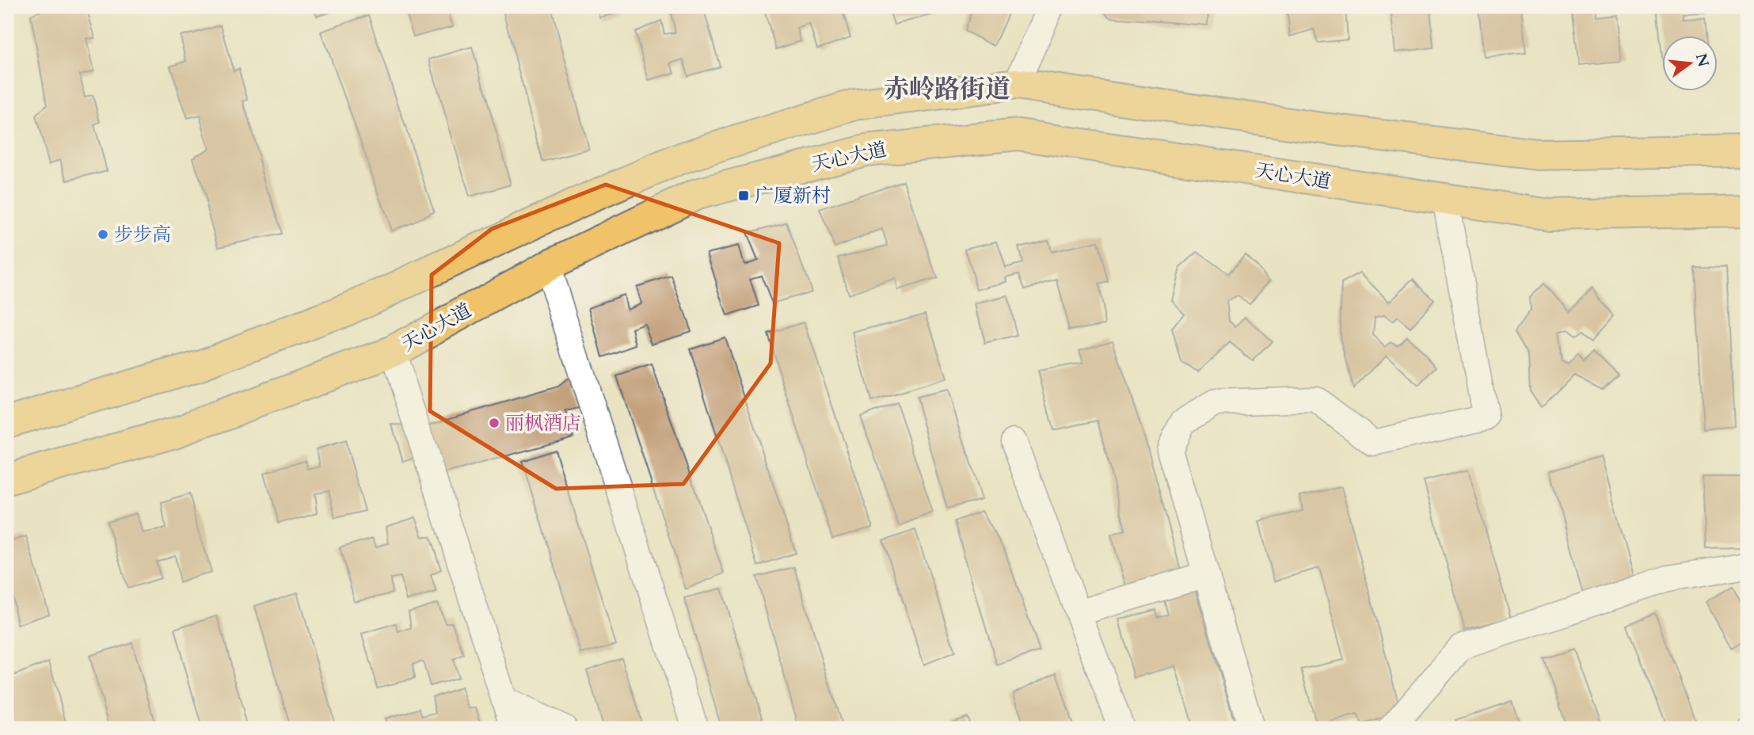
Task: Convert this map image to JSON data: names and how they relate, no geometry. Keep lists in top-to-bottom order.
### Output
{
  "streets": {
    "main road": ["天心大道"]
  },
  "districts": ["赤岭路街道"],
  "places": {
    "transit": ["广厦新村"],
    "other": ["步步高", "丽枫酒店"]
  },
  "north": "right"
}
